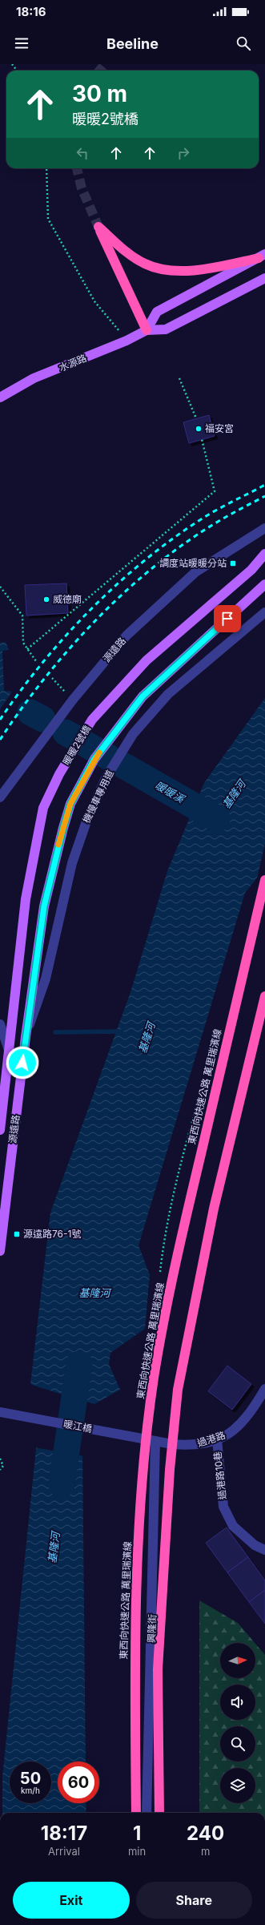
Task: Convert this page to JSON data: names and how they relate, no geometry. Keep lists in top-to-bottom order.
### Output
{
  "streets": {
    "highway": ["東西向快速公路 萬里瑞濱線"],
    "main road": ["水源路", "源遠路", "暖暖2號橋"],
    "street": [
      "機慢車專用道",
      "暖江橋",
      "過港路",
      "過港路10巷",
      "興隆街"
    ]
  },
  "crossings": [
    ["源遠路", "暖暖2號橋"],
    ["源遠路", "機慢車專用道"],
    ["暖江橋", "過港路"],
    ["暖江橋", "興隆街"],
    ["過港路", "過港路10巷"],
    ["過港路", "興隆街"]
  ],
  "water": ["暖暖溪", "基隆河"],
  "places": {
    "other": ["福安宮", "威德廟"],
    "transit": ["調度站暖暖分站", "源遠路76-1號"]
  },
  "north": "right",
  "page": {
    "status": "18:16",
    "header": "Beeline",
    "turn": ["30 m", "暖暖2號橋"],
    "speed": "50 km/h",
    "limit": "60",
    "eta": [
      "18:17",
      "Arrival",
      "1",
      "min",
      "240",
      "m"
    ],
    "buttons": ["Exit", "Share"]
  }
}
